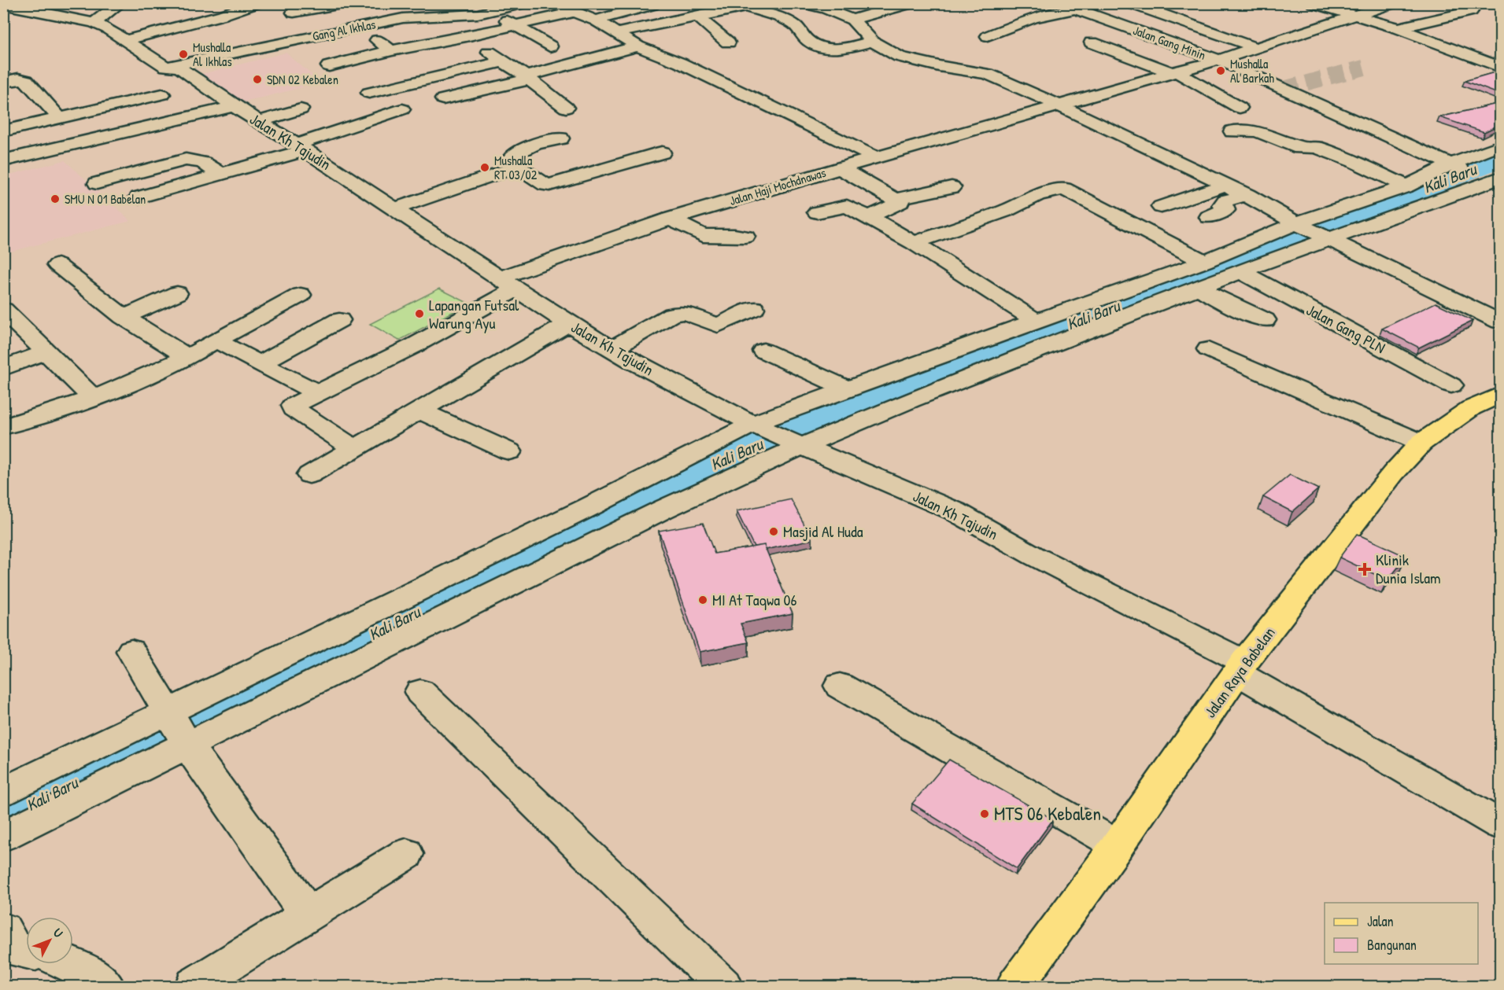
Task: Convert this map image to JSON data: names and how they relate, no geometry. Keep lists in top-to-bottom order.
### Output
{
  "streets": {
    "main road": ["Jalan Raya Babelan"],
    "street": [
      "Gang Al Ikhlas",
      "Jalan Gang Minin",
      "Jalan Kh Tajudin",
      "Jalan Haji Mochdnawas",
      "Jalan Gang PLN"
    ]
  },
  "crossings": [
    ["Gang Al Ikhlas", "Jalan Kh Tajudin"],
    ["Jalan Gang Minin", "Jalan Haji Mochdnawas"],
    ["Jalan Kh Tajudin", "Jalan Haji Mochdnawas"],
    ["Jalan Kh Tajudin", "Jalan Raya Babelan"]
  ],
  "water": ["Kali Baru"],
  "places": {
    "other": [
      "Mushalla Al Ikhlas",
      "Mushalla Al Barkah",
      "SDN 02 Kebalen",
      "Mushalla RT 03/02",
      "SMU N 01 Babelan",
      "Lapangan Futsal Warung Ayu",
      "Masjid Al Huda",
      "MI At Taqwa 06",
      "MTS 06 Kebalen"
    ],
    "health": ["Klinik Dunia Islam"]
  },
  "legend": ["Jalan", "Bangunan"],
  "north": "top right"
}
